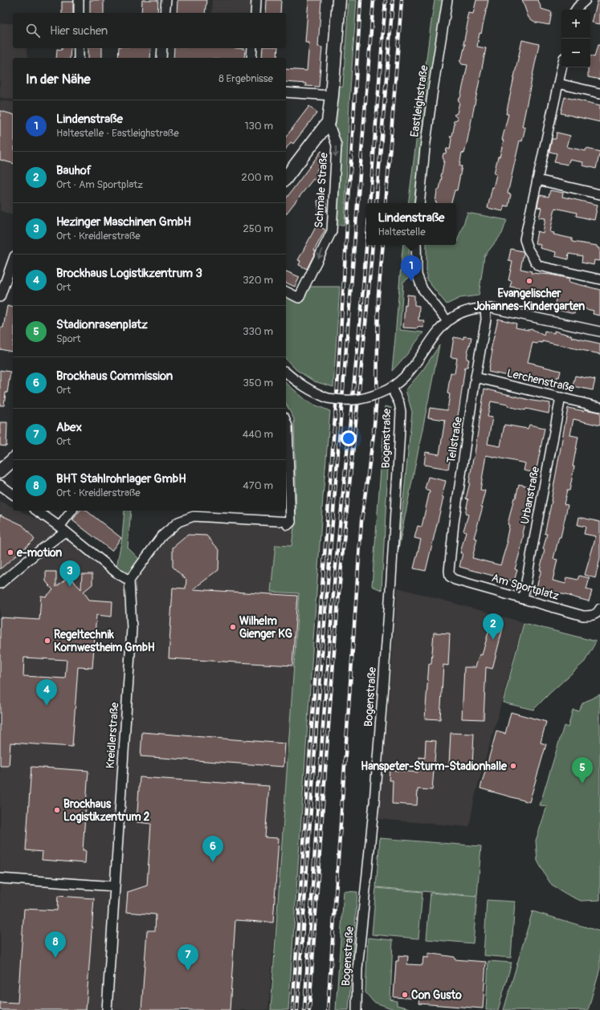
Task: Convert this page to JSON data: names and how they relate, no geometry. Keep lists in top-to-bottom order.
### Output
{
  "streets": {
    "street": [
      "Eastleighstraße",
      "Schmale Straße",
      "Lerchenstraße",
      "Bogenstraße",
      "Tellstraße",
      "Urbanstraße",
      "Am Sportplatz",
      "Kreidlerstraße"
    ]
  },
  "crossings": [
    ["Lerchenstraße", "Tellstraße"],
    ["Lerchenstraße", "Urbanstraße"],
    ["Tellstraße", "Am Sportplatz"],
    ["Urbanstraße", "Am Sportplatz"]
  ],
  "one_way": ["Schmale Straße"],
  "places": [
    "Evangelischer Johannes-Kindergarten",
    "e-motion",
    "Wilhelm Gienger KG",
    "Regeltechnik Kornwestheim GmbH",
    "Hanspeter-Sturm-Stadionhalle",
    "Brockhaus Logistikzentrum 2",
    "Con Gusto"
  ],
  "page": {
    "map_buttons": ["+", "−"],
    "search": "Hier suchen",
    "heading": ["In der Nähe", "8 Ergebnisse"],
    "list": [
      {
        "mark": "1",
        "name": "Lindenstraße",
        "note": "Haltestelle · Eastleighstraße",
        "value": "130 m"
      },
      {
        "mark": "2",
        "name": "Bauhof",
        "note": "Ort · Am Sportplatz",
        "value": "200 m"
      },
      {
        "mark": "3",
        "name": "Hezinger Maschinen GmbH",
        "note": "Ort · Kreidlerstraße",
        "value": "250 m"
      },
      {
        "mark": "4",
        "name": "Brockhaus Logistikzentrum 3",
        "note": "Ort",
        "value": "320 m"
      },
      {
        "mark": "5",
        "name": "Stadionrasenplatz",
        "note": "Sport",
        "value": "330 m"
      },
      {
        "mark": "6",
        "name": "Brockhaus Commission",
        "note": "Ort",
        "value": "350 m"
      },
      {
        "mark": "7",
        "name": "Abex",
        "note": "Ort",
        "value": "440 m"
      },
      {
        "mark": "8",
        "name": "BHT Stahlrohrlager GmbH",
        "note": "Ort · Kreidlerstraße",
        "value": "470 m"
      }
    ],
    "popup": ["Lindenstraße", "Haltestelle"],
    "pins": [
      "1",
      "3",
      "2",
      "4",
      "5",
      "6",
      "8",
      "7"
    ]
  }
}
